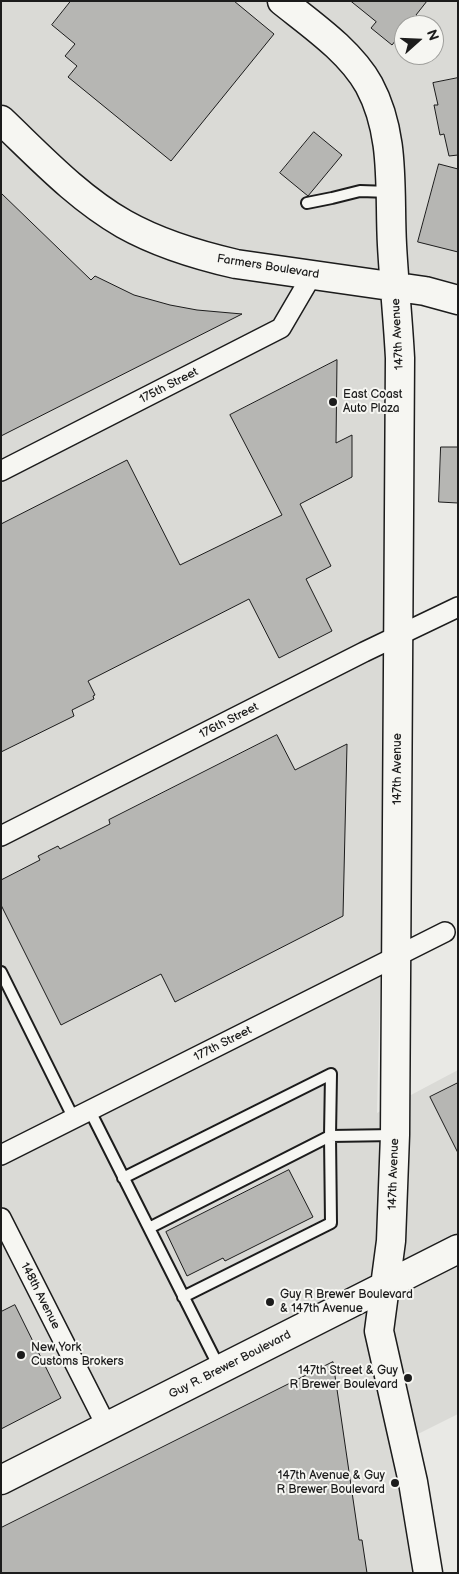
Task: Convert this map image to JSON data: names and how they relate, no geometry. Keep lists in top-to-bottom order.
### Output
{
  "streets": {
    "street": [
      "Farmers Boulevard",
      "147th Avenue",
      "175th Street",
      "176th Street",
      "177th Street",
      "148th Avenue",
      "Guy R. Brewer Boulevard"
    ]
  },
  "crossings": [
    ["Farmers Boulevard", "147th Avenue"],
    ["Farmers Boulevard", "175th Street"],
    ["147th Avenue", "176th Street"],
    ["147th Avenue", "177th Street"],
    ["147th Avenue", "Guy R. Brewer Boulevard"],
    ["148th Avenue", "Guy R. Brewer Boulevard"]
  ],
  "places": [
    "East Coast Auto Plaza",
    "Guy R Brewer Boulevard & 147th Avenue",
    "New York Customs Brokers",
    "147th Street & Guy R Brewer Boulevard",
    "147th Avenue & Guy R Brewer Boulevard"
  ],
  "north": "right"
}
